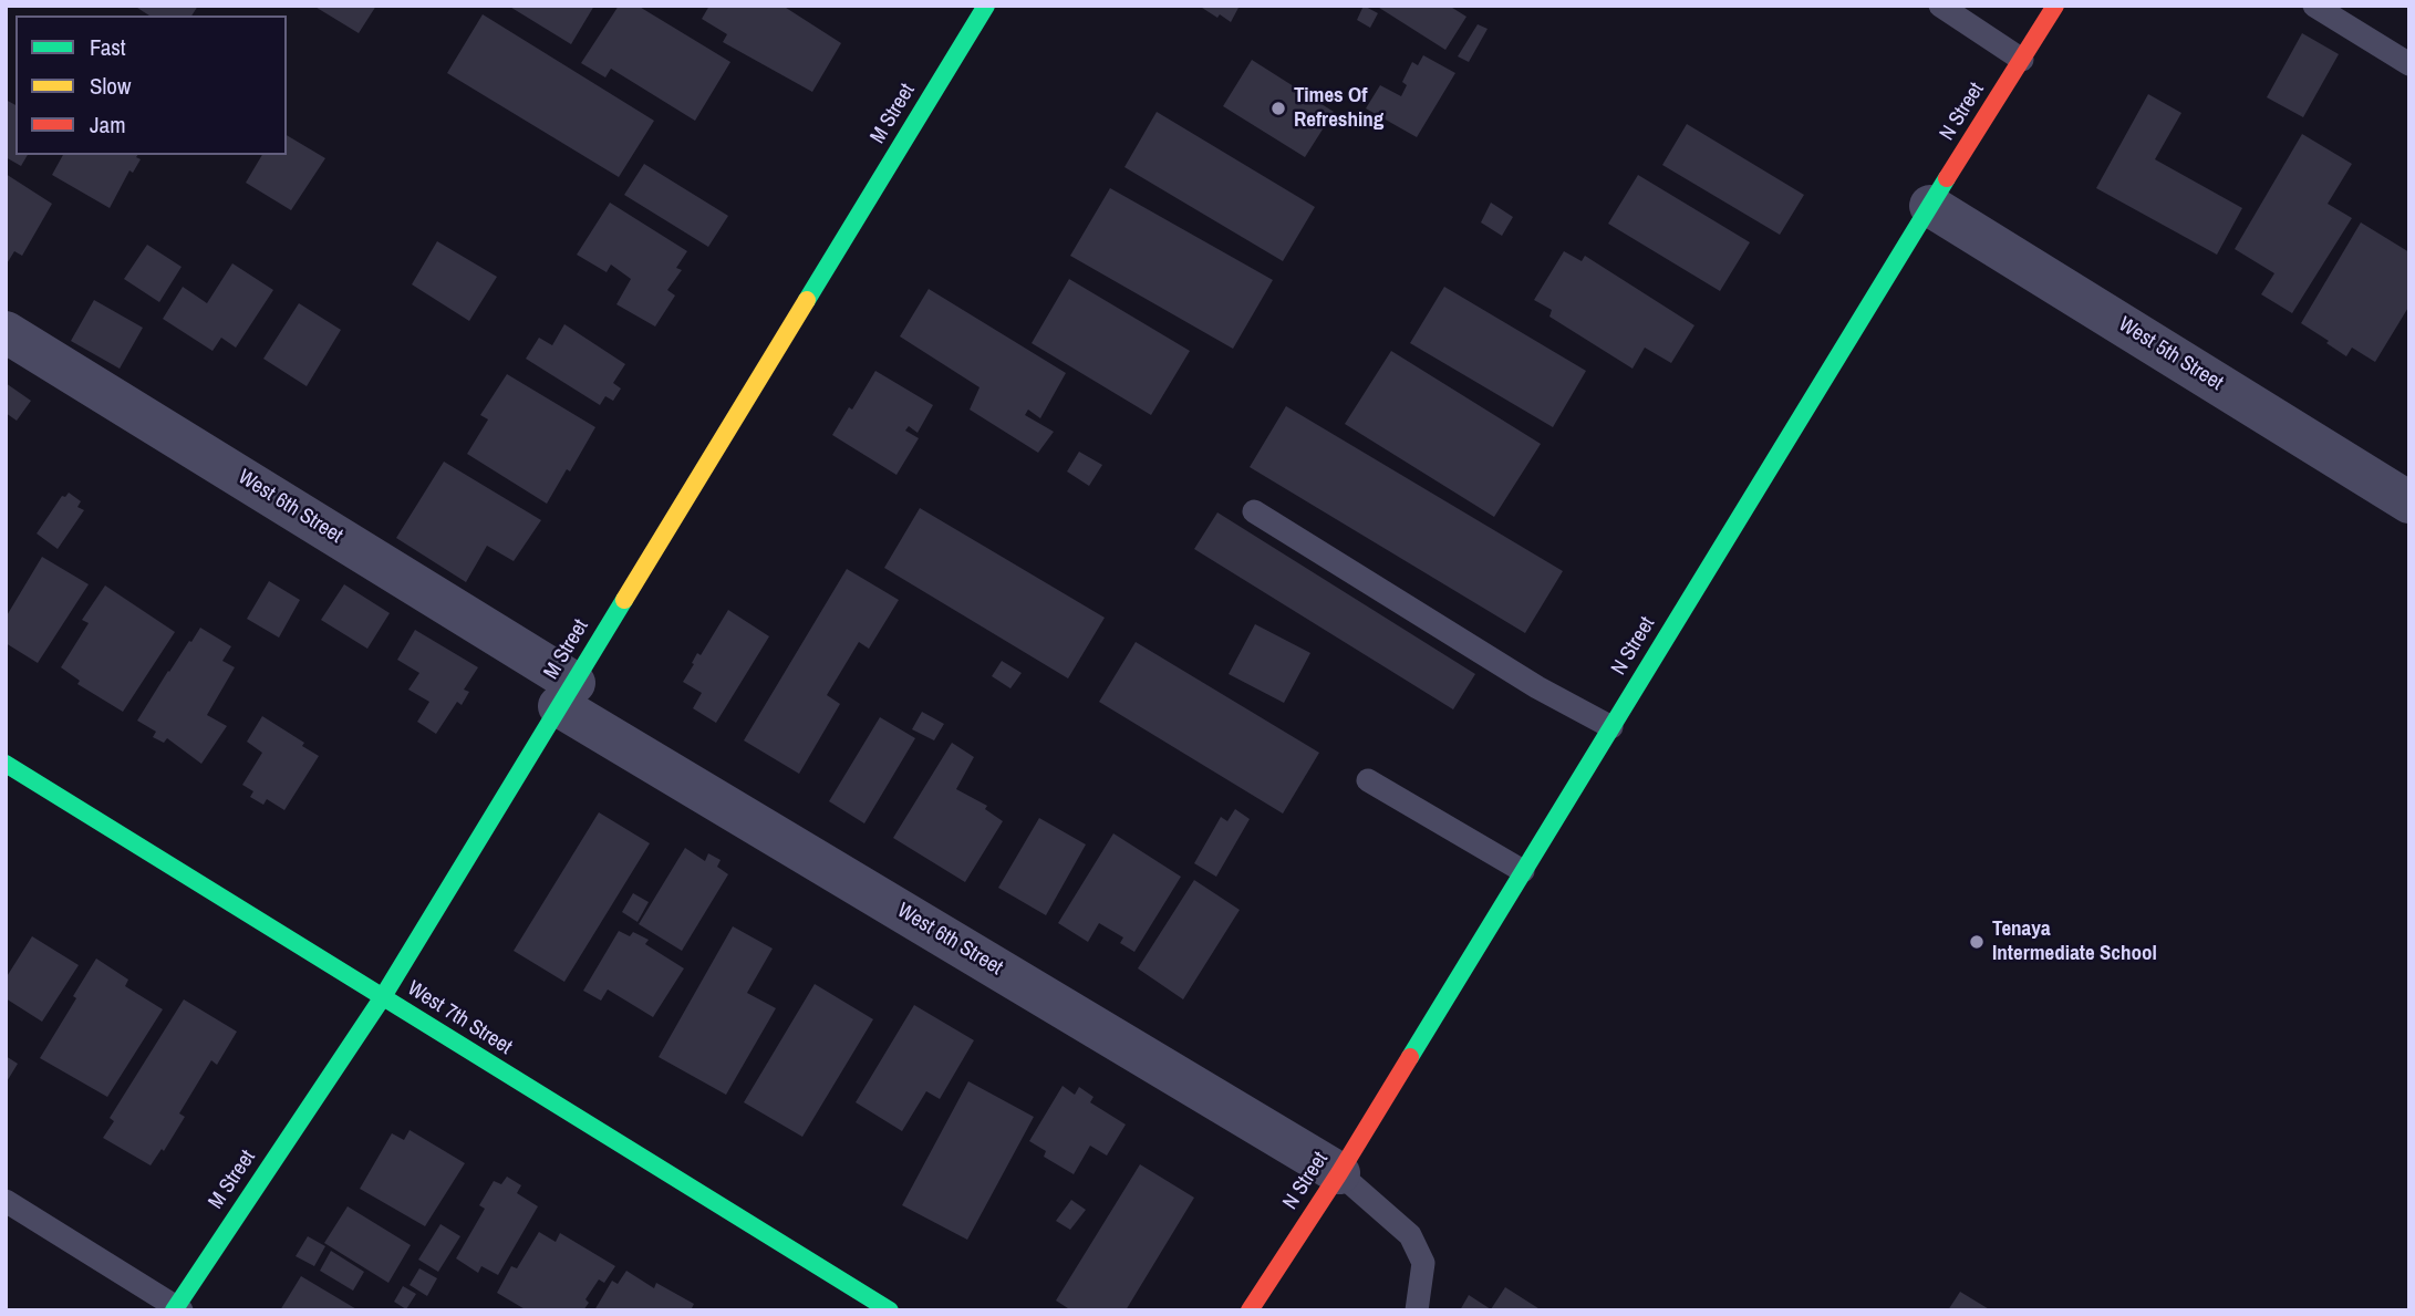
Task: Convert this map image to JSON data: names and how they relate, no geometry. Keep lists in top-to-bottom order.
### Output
{
  "streets": {
    "street": [
      "N Street",
      "M Street",
      "West 5th Street",
      "West 6th Street",
      "West 7th Street"
    ]
  },
  "crossings": [
    ["N Street", "West 5th Street"],
    ["N Street", "West 6th Street"],
    ["M Street", "West 6th Street"],
    ["M Street", "West 7th Street"]
  ],
  "places": ["Times Of Refreshing", "Tenaya Intermediate School"],
  "legend": ["Fast", "Slow", "Jam"]
}
